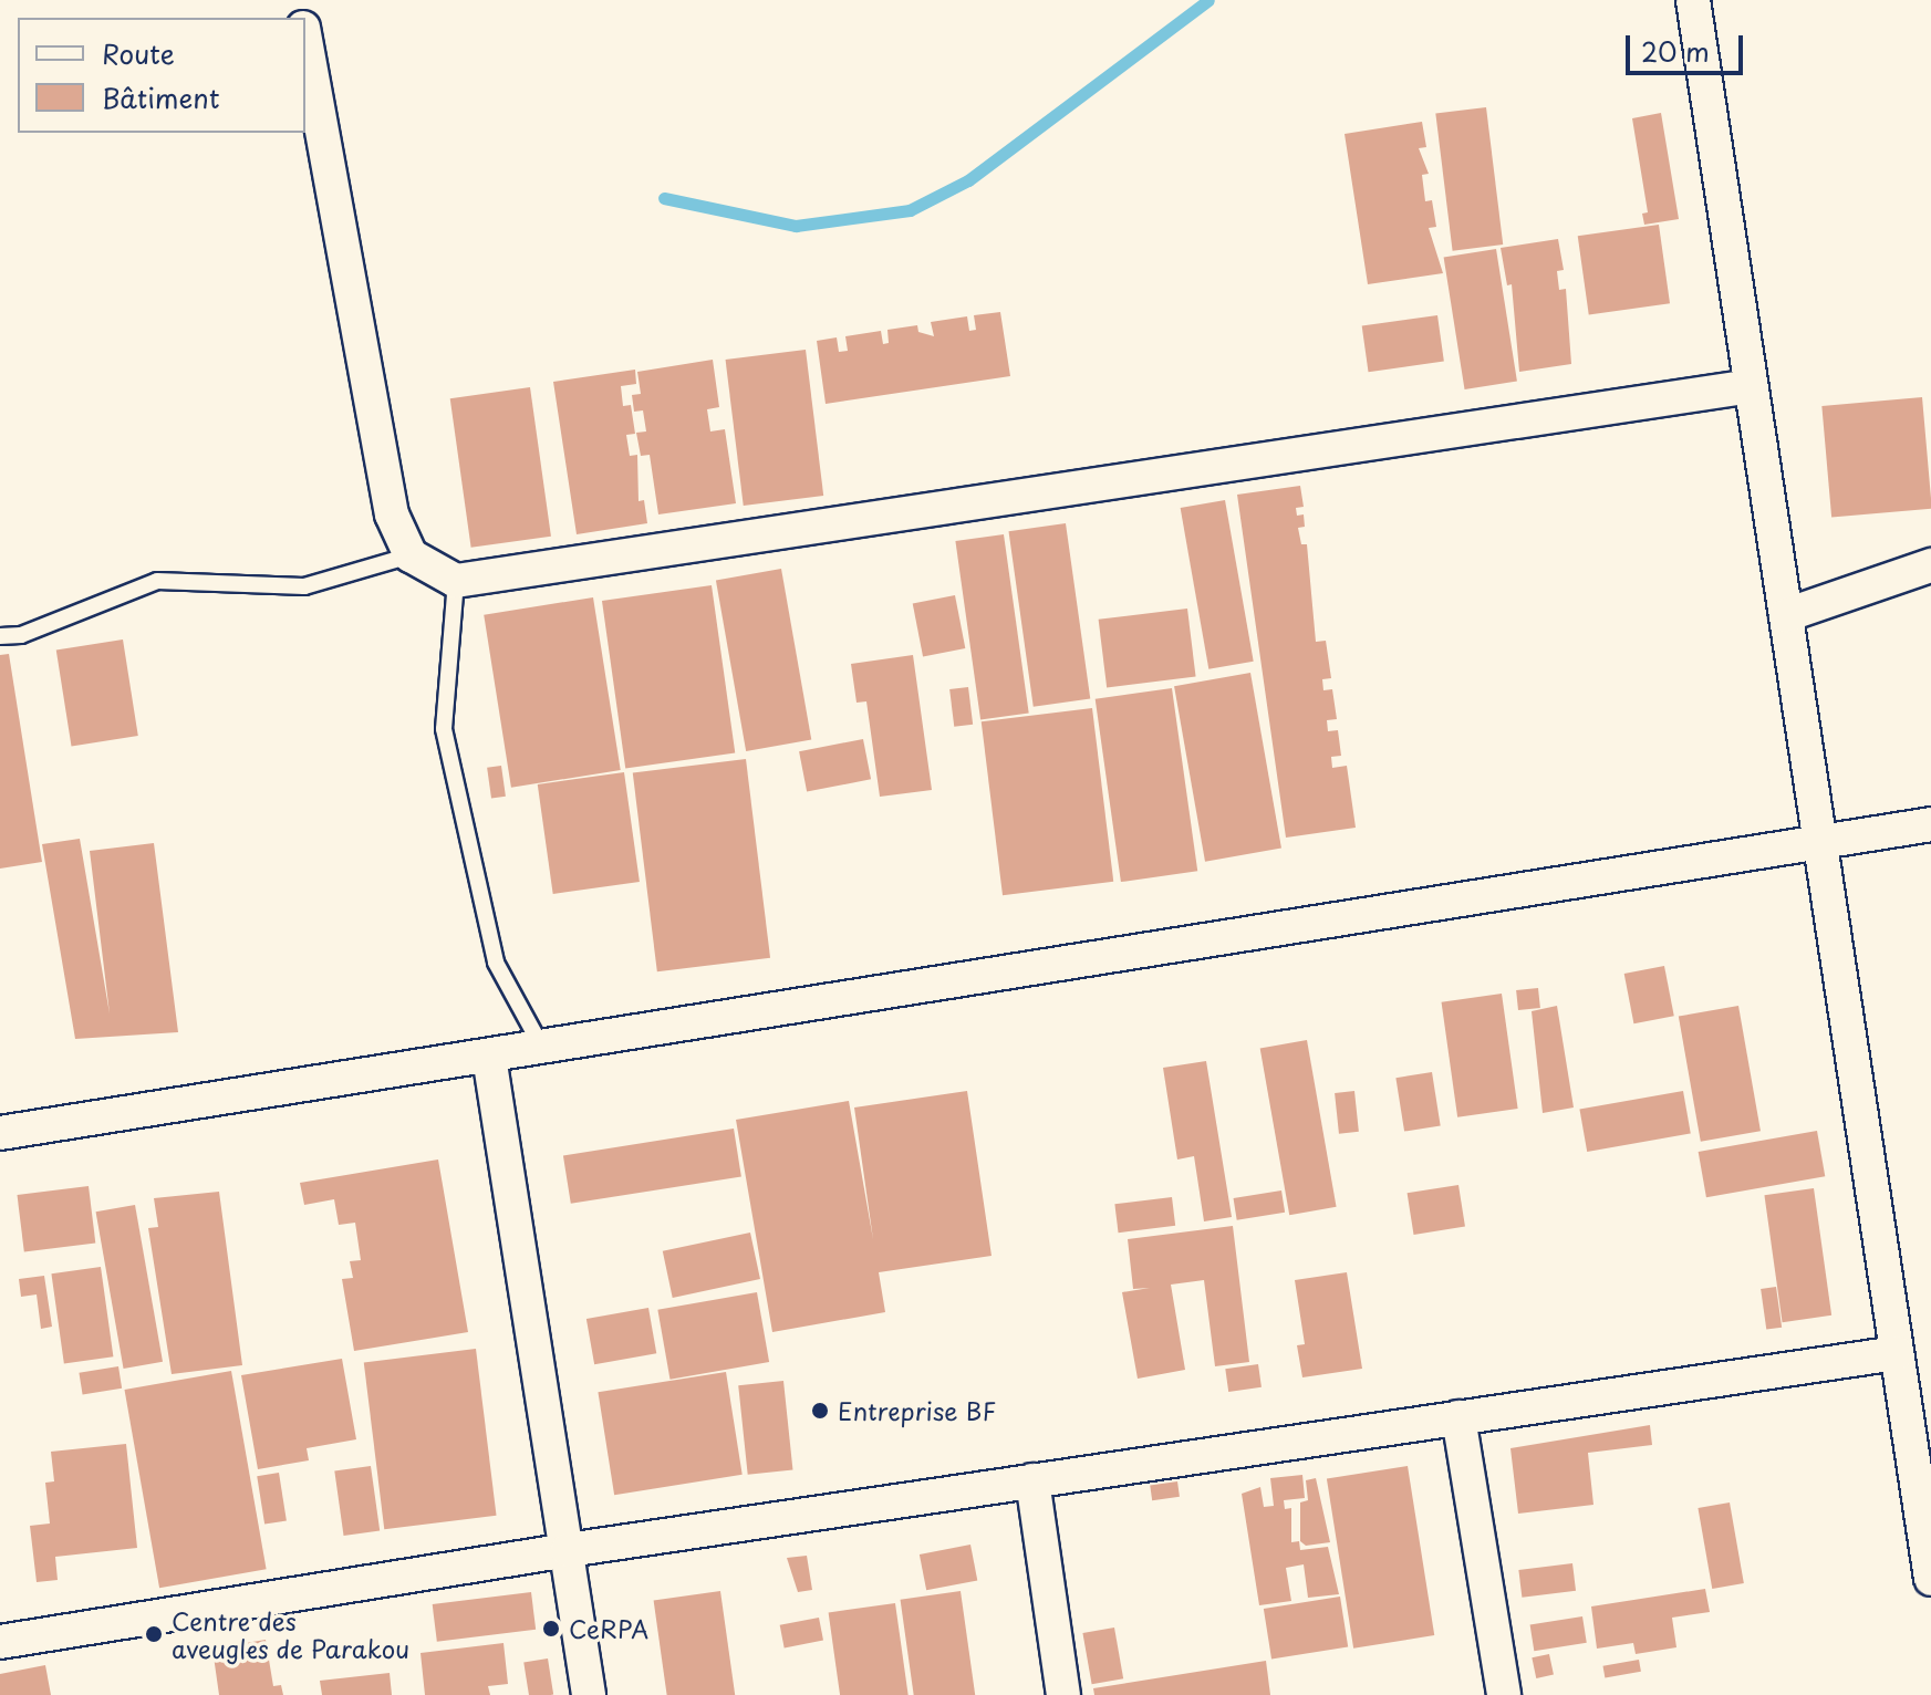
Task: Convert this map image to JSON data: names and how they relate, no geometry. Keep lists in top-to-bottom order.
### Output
{
  "places": ["Entreprise BF", "CeRPA", "Centre des aveugles de Parakou"],
  "legend": ["Route", "Bâtiment"],
  "scale_bar": "20 m"
}
